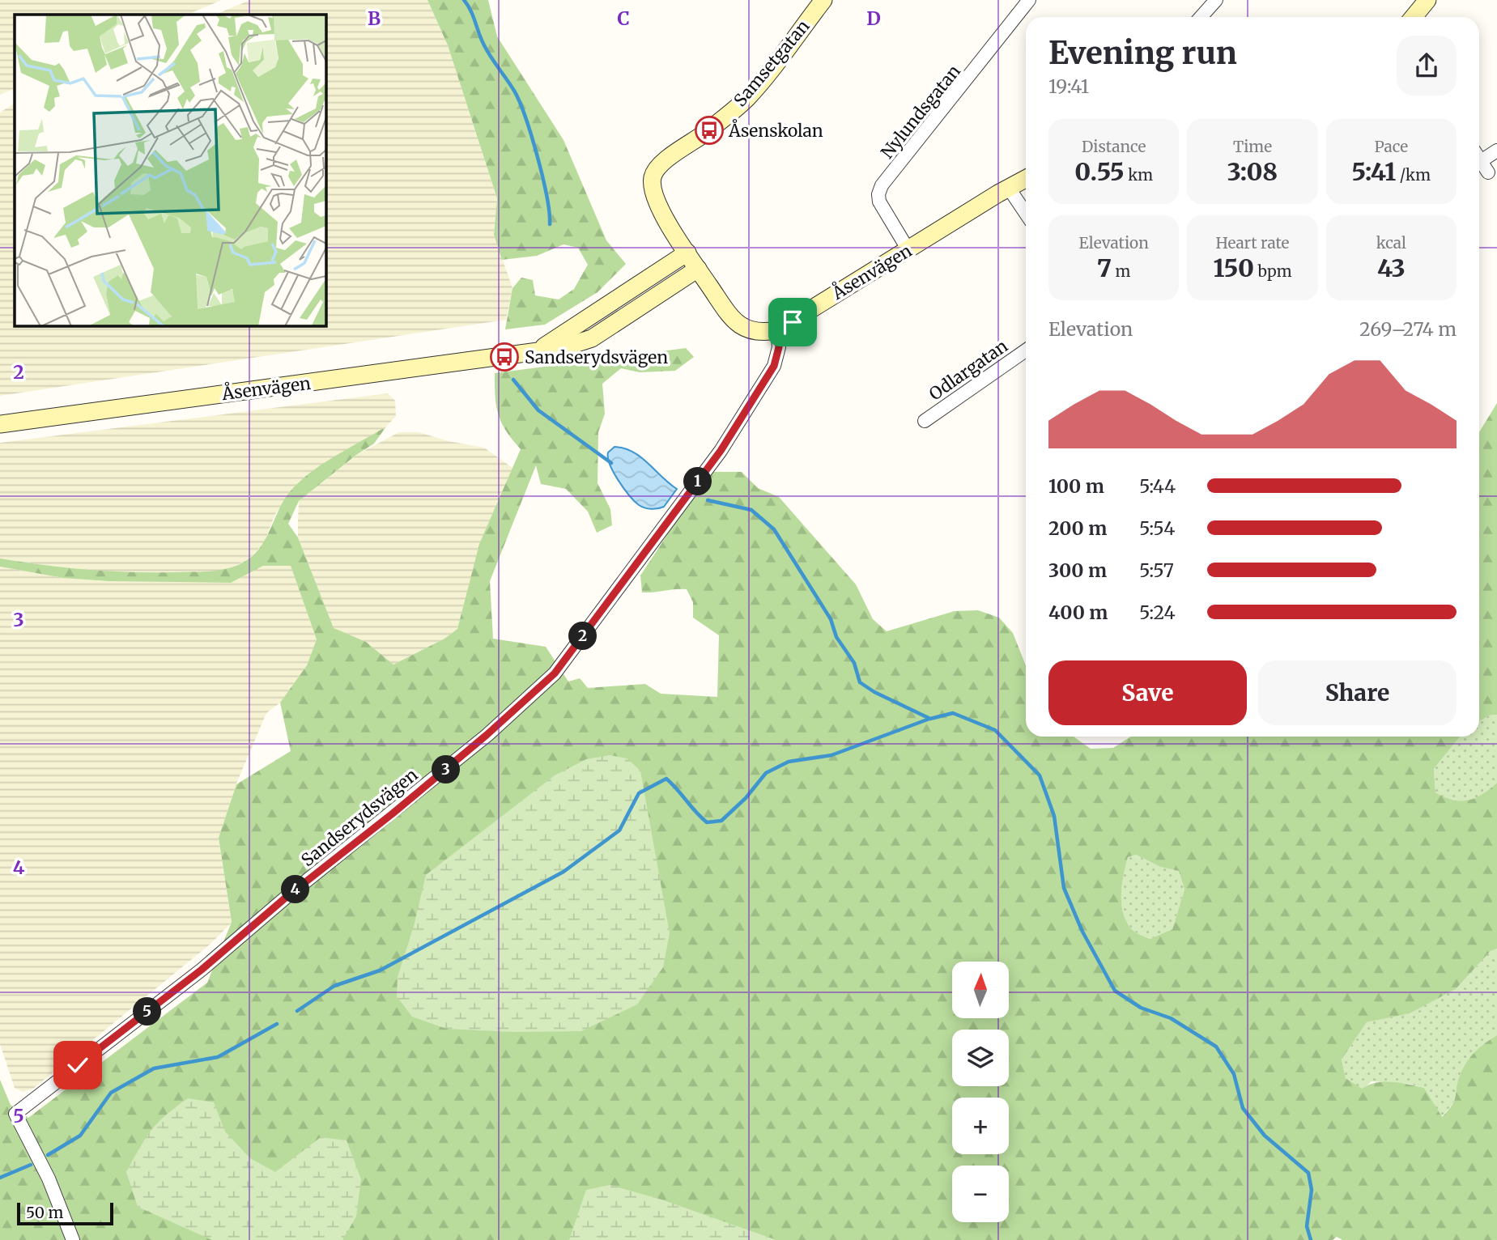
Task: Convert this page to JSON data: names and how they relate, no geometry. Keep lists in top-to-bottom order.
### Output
{
  "streets": {
    "street": [
      "Samsetgatan",
      "Nylundsgatan",
      "Åsenvägen",
      "Odlargatan",
      "Sandserydsvägen"
    ]
  },
  "crossings": [
    ["Samsetgatan", "Åsenvägen"],
    ["Nylundsgatan", "Åsenvägen"],
    ["Åsenvägen", "Sandserydsvägen"]
  ],
  "places": {
    "bus stop": ["Åsenskolan", "Sandserydsvägen"]
  },
  "scale_bar": "50 m",
  "north": "top",
  "page": {
    "heading": ["Evening run", "19:41"],
    "stats": [
      ["Distance", "0.55 km"],
      ["Time", "3:08"],
      ["Pace", "5:41 /km"],
      ["Elevation", "7 m"],
      ["Heart rate", "150 bpm"],
      ["kcal", "43"]
    ],
    "chart": ["Elevation", "269–274 m"],
    "list": [
      {
        "name": "100 m",
        "note": "5:44"
      },
      {
        "name": "200 m",
        "note": "5:54"
      },
      {
        "name": "300 m",
        "note": "5:57"
      },
      {
        "name": "400 m",
        "note": "5:24"
      }
    ],
    "pins": [
      "1",
      "2",
      "3",
      "4",
      "5"
    ],
    "buttons": ["Save", "Share"],
    "map_buttons": ["+", "−"],
    "scale": "50 m"
  },
  "grid": {
    "columns": ["B", "C", "D"],
    "rows": [
      "2",
      "3",
      "4",
      "5"
    ]
  }
}
